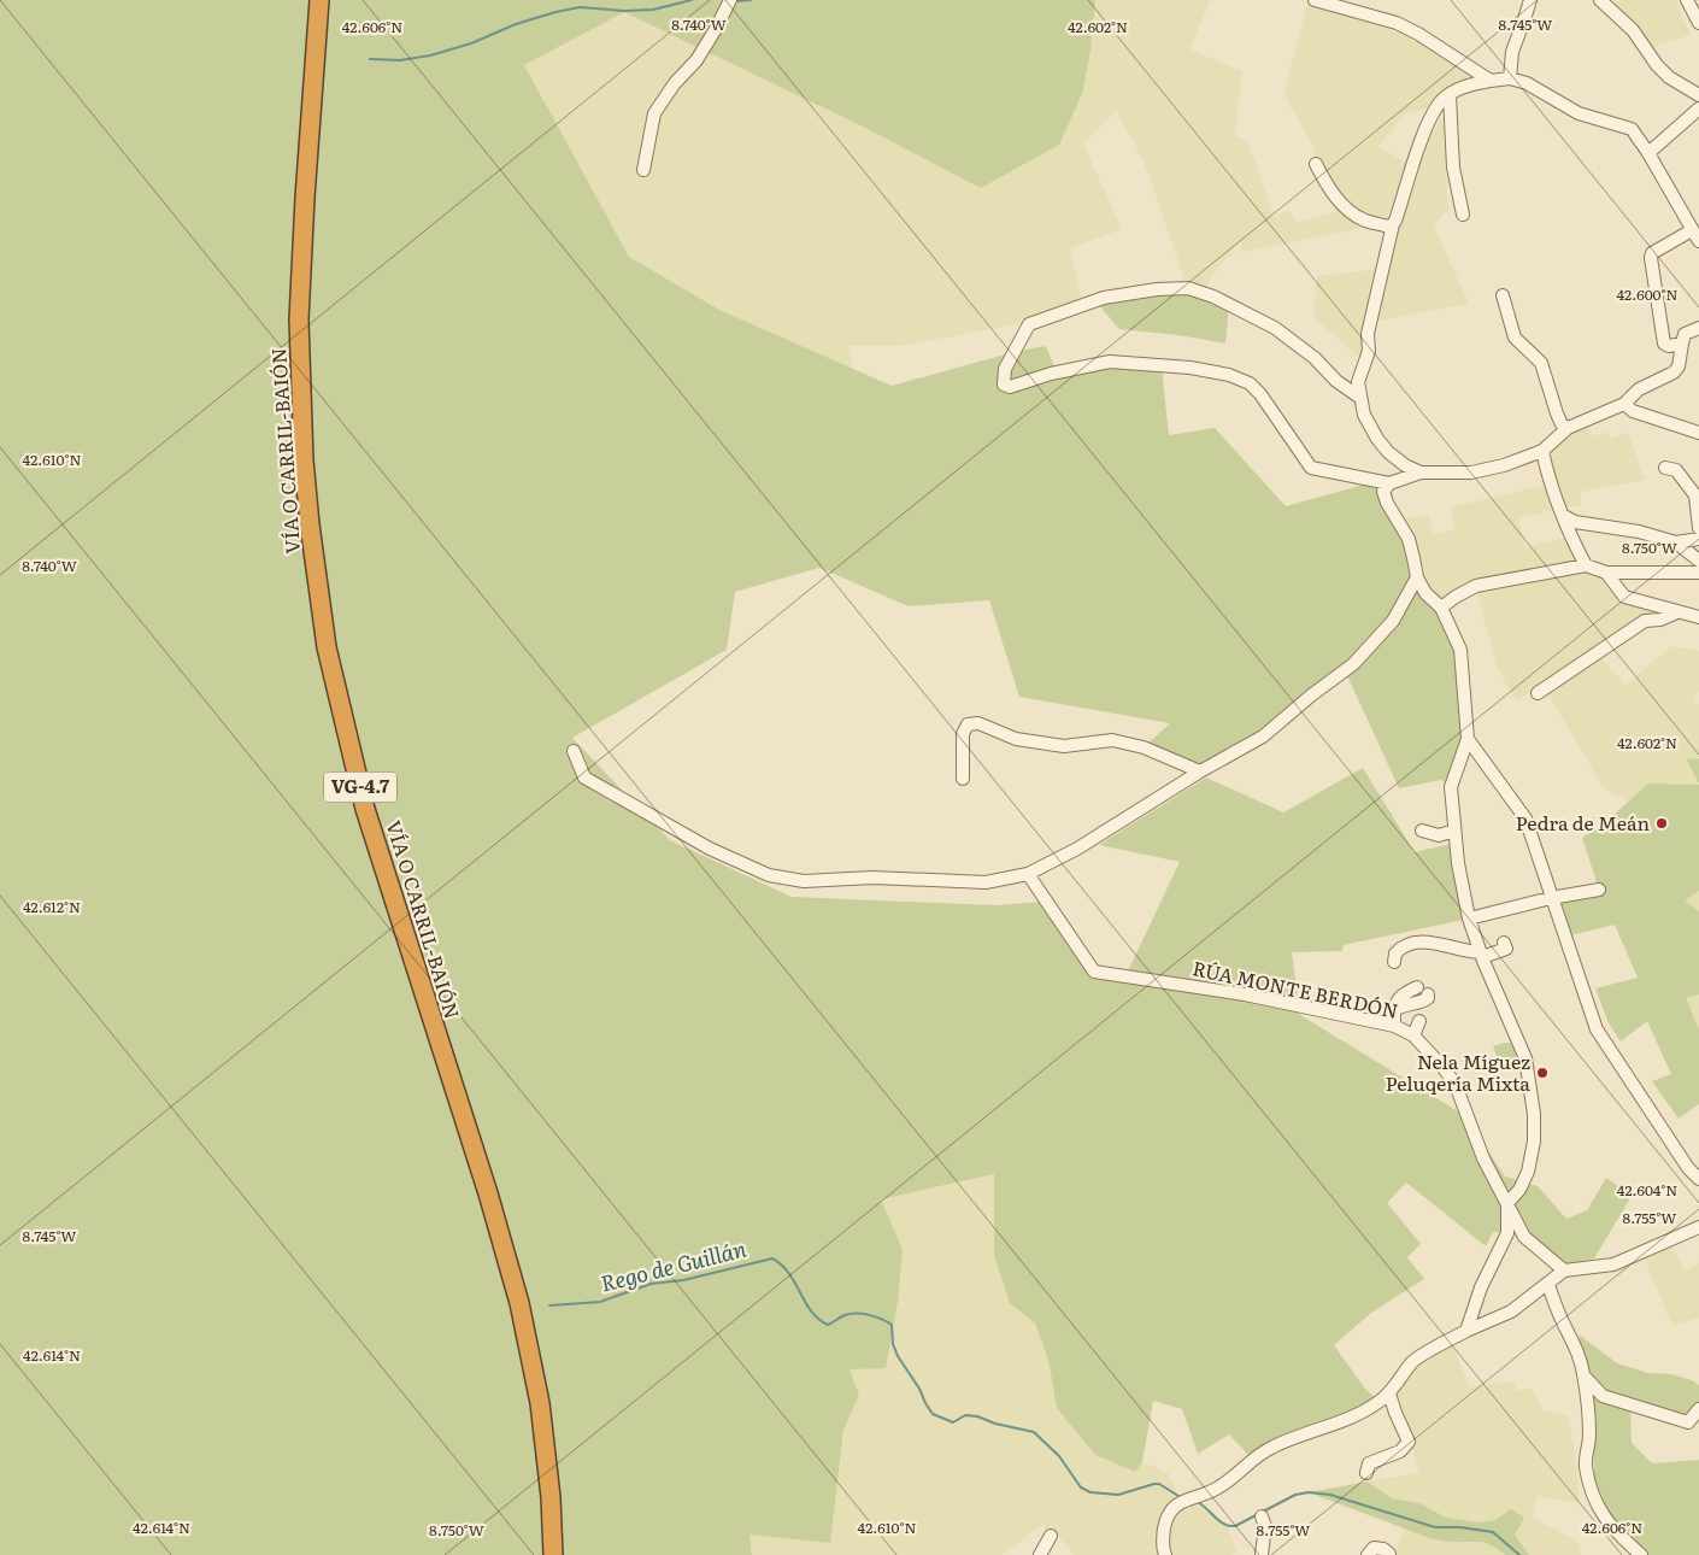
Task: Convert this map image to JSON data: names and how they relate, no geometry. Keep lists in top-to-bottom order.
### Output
{
  "streets": {
    "highway": ["VÍA O CARRIL-BAIÓN", "VG-4.7"],
    "street": ["RÚA MONTE BERDÓN"]
  },
  "water": ["Rego de Guillán"],
  "places": ["Pedra de Meán", "Nela Míguez Peluqería Mixta"],
  "coordinates": [
    "8.740°W",
    "8.745°W",
    "42.606°N",
    "42.602°N",
    "42.600°N",
    "42.610°N",
    "8.750°W",
    "42.612°N",
    "42.604°N",
    "8.755°W",
    "42.614°N"
  ]
}
